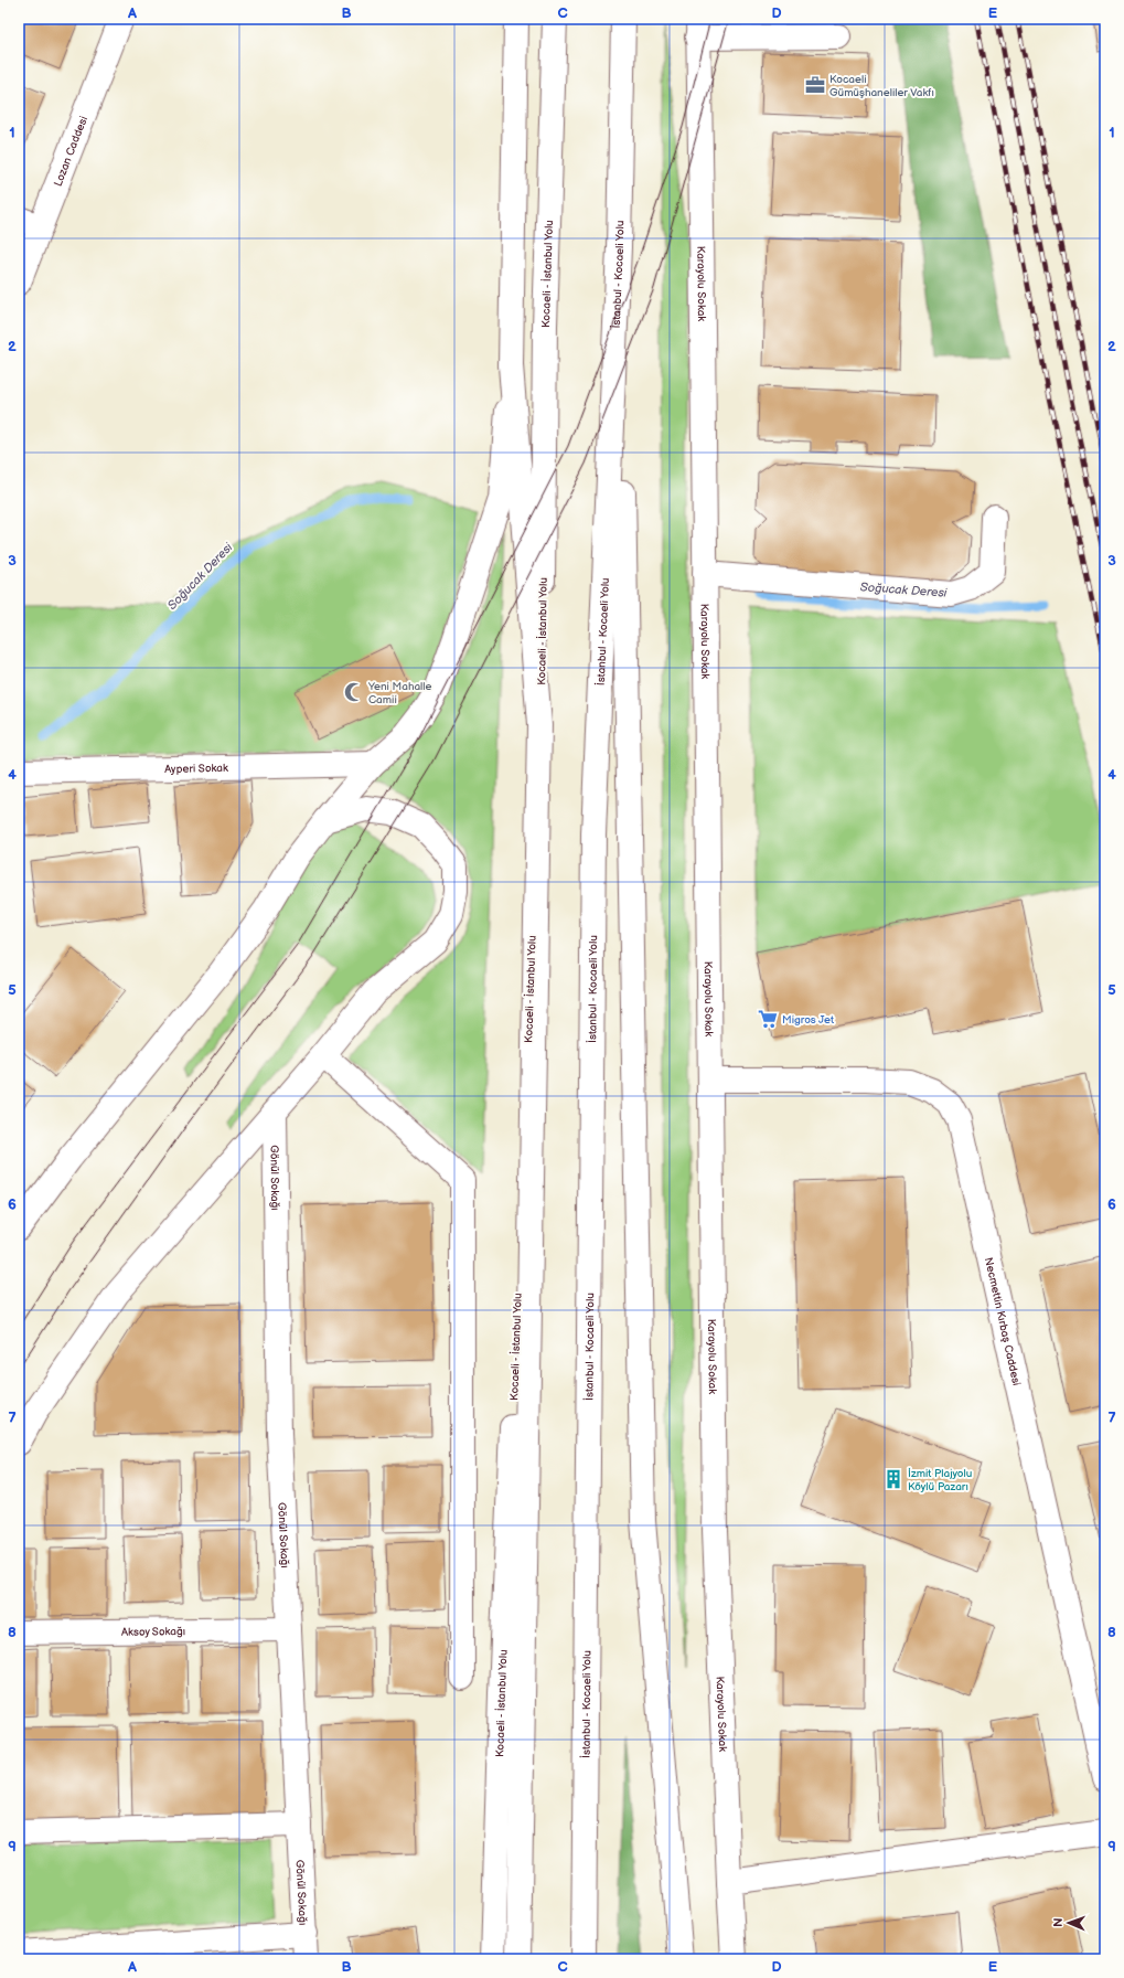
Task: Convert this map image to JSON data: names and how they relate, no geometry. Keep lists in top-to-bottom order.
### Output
{
  "streets": {
    "main road": [
      "Lozan Caddesi",
      "Kocaeli - İstanbul Yolu",
      "İstanbul - Kocaeli Yolu",
      "Karayolu Sokak",
      "Ayperi Sokak",
      "Gönül Sokağı",
      "Necmettin Kırbaş Caddesi",
      "Aksoy Sokağı"
    ]
  },
  "crossings": [
    ["Karayolu Sokak", "Necmettin Kırbaş Caddesi"],
    ["Gönül Sokağı", "Aksoy Sokağı"]
  ],
  "water": ["Soğucak Deresi"],
  "places": {
    "office": ["Kocaeli Gümüşhaneliler Vakfı"],
    "mosque": ["Yeni Mahalle Camii"],
    "supermarket": ["Migros Jet"],
    "building": ["İzmit Plajyolu Köylü Pazarı"]
  },
  "north": "left",
  "grid": {
    "columns": [
      "A",
      "B",
      "C",
      "D",
      "E"
    ],
    "rows": [
      "1",
      "2",
      "3",
      "4",
      "5",
      "6",
      "7",
      "8",
      "9"
    ]
  }
}
